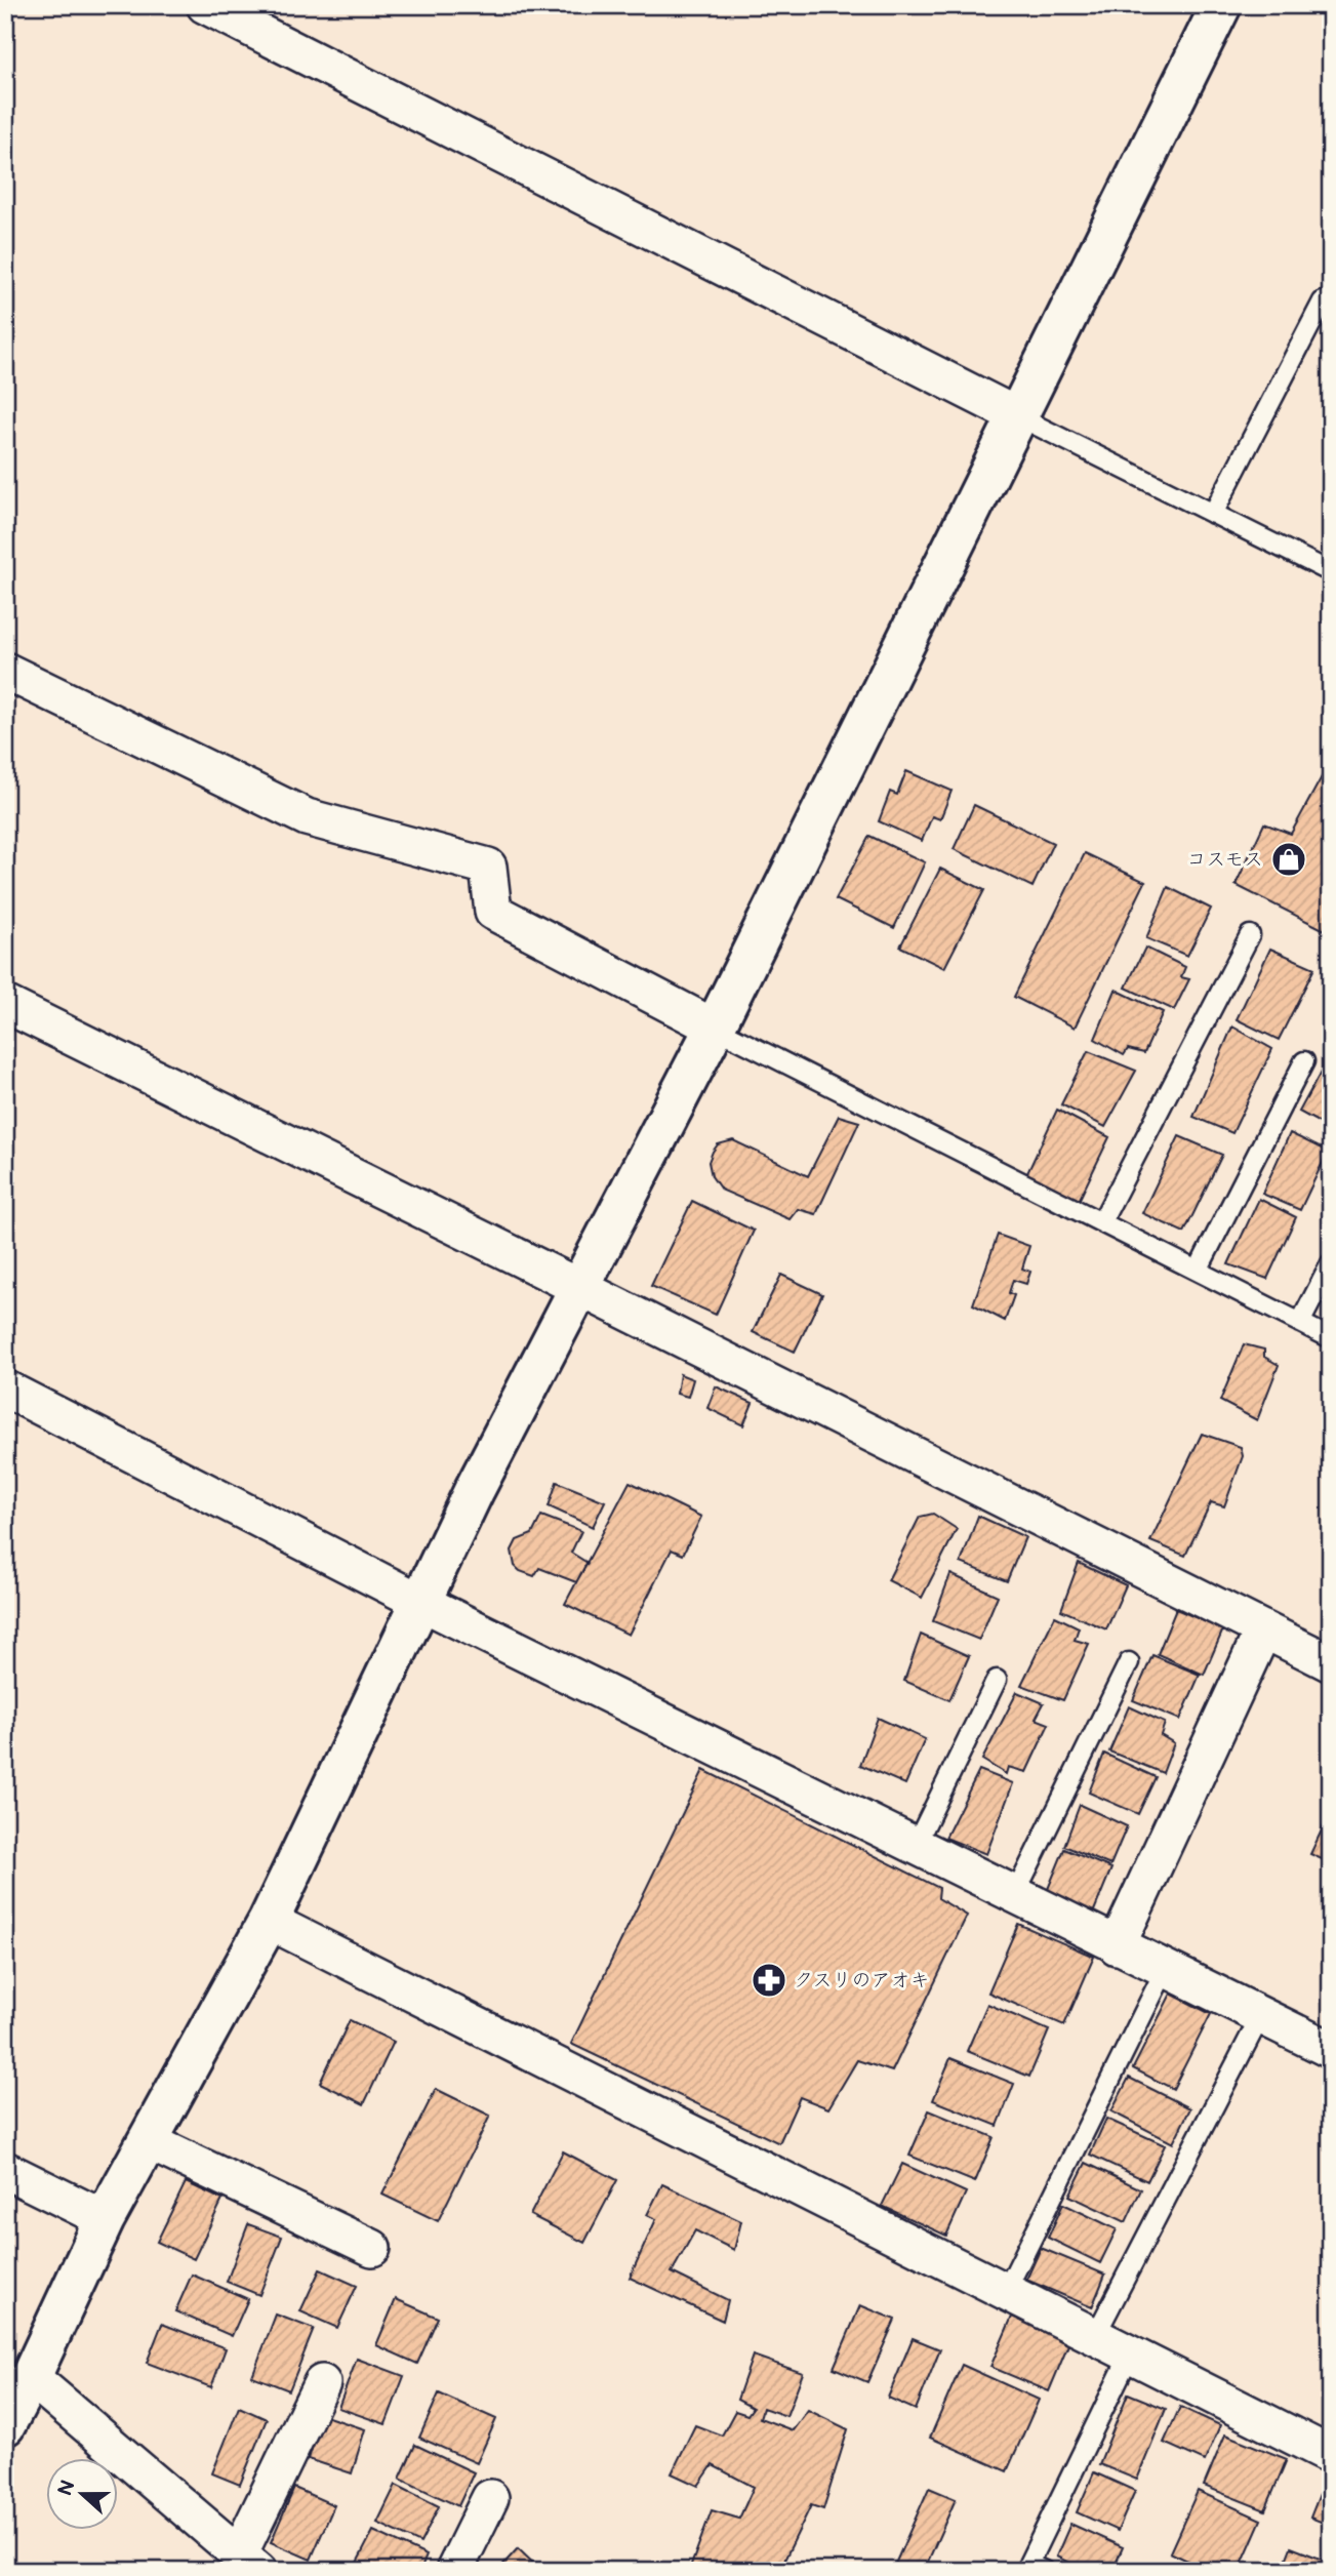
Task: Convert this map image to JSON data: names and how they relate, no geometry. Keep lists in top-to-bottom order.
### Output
{
  "places": {
    "shop": ["コスモス"],
    "pharmacy": ["クスリのアオキ"]
  },
  "north": "left"
}
